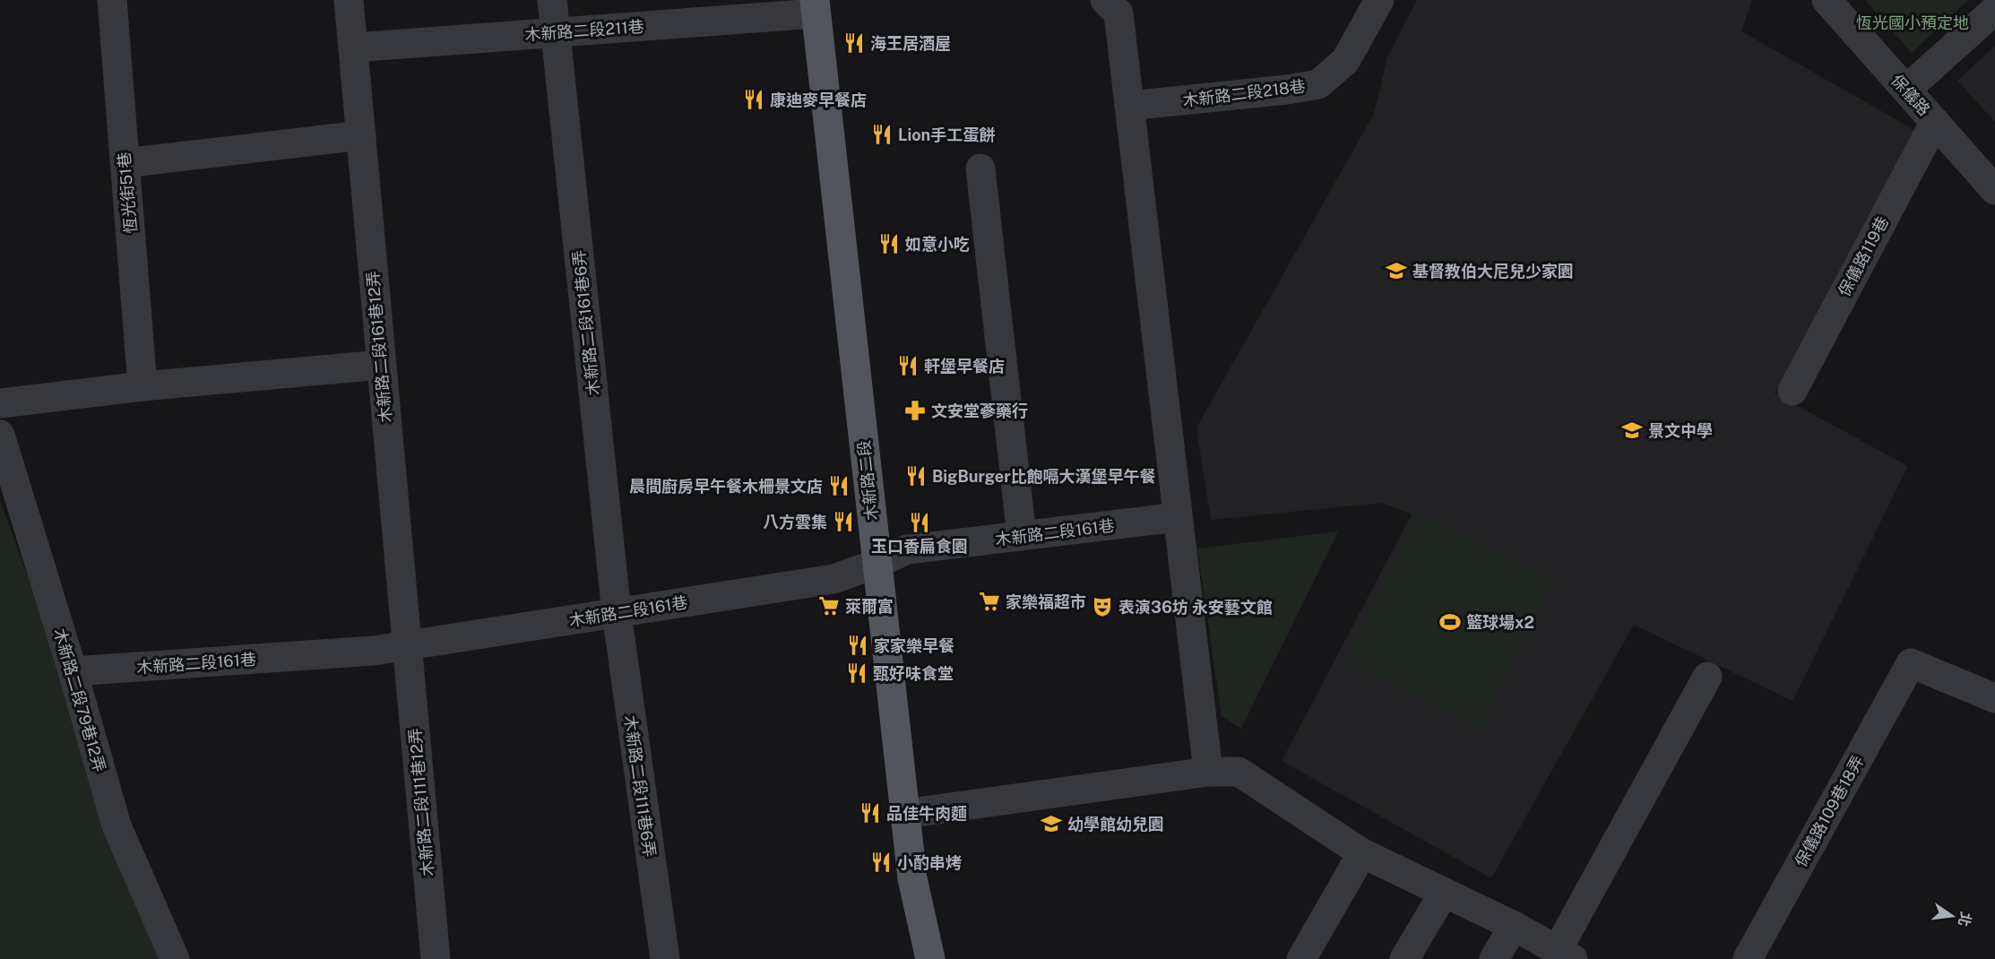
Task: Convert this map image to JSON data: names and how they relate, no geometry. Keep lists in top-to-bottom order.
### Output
{
  "streets": {
    "main road": ["木新路二段"],
    "street": [
      "木新路二段211巷",
      "木新路二段218巷",
      "保儀路",
      "恆光街51巷",
      "保儀路119巷",
      "木新路二段161巷6弄",
      "木新路二段161巷12弄",
      "木新路二段161巷",
      "木新路二段79巷12弄",
      "木新路二段111巷6弄",
      "木新路二段111巷12弄",
      "保儀路109巷18弄"
    ]
  },
  "crossings": [
    ["木新路二段211巷", "木新路二段161巷6弄"],
    ["木新路二段211巷", "木新路二段161巷12弄"],
    ["木新路二段211巷", "木新路二段"],
    ["保儀路", "保儀路119巷"],
    ["木新路二段161巷6弄", "木新路二段161巷"],
    ["木新路二段161巷6弄", "木新路二段111巷6弄"],
    ["木新路二段161巷12弄", "木新路二段161巷"],
    ["木新路二段161巷12弄", "木新路二段111巷12弄"],
    ["木新路二段", "木新路二段161巷"],
    ["木新路二段161巷", "木新路二段79巷12弄"],
    ["木新路二段161巷", "木新路二段111巷6弄"],
    ["木新路二段161巷", "木新路二段111巷12弄"]
  ],
  "parks": ["恆光國小預定地"],
  "places": {
    "restaurant": [
      "海王居酒屋",
      "康迪麥早餐店",
      "Lion手工蛋餅",
      "如意小吃",
      "軒堡早餐店",
      "BigBurger比飽嗝大漢堡早午餐",
      "晨間廚房早午餐木柵景文店",
      "八方雲集",
      "玉口香扁食園",
      "家家樂早餐",
      "甄好味食堂",
      "品佳牛肉麵",
      "小酌串烤"
    ],
    "school or university": ["基督教伯大尼兒少家園", "景文中學", "幼學館幼兒園"],
    "pharmacy": ["文安堂蔘藥行"],
    "supermarket": ["家樂福超市", "萊爾富"],
    "theatre": ["表演36坊 永安藝文館"],
    "sports": ["籃球場x2"]
  },
  "north": "right"
}
